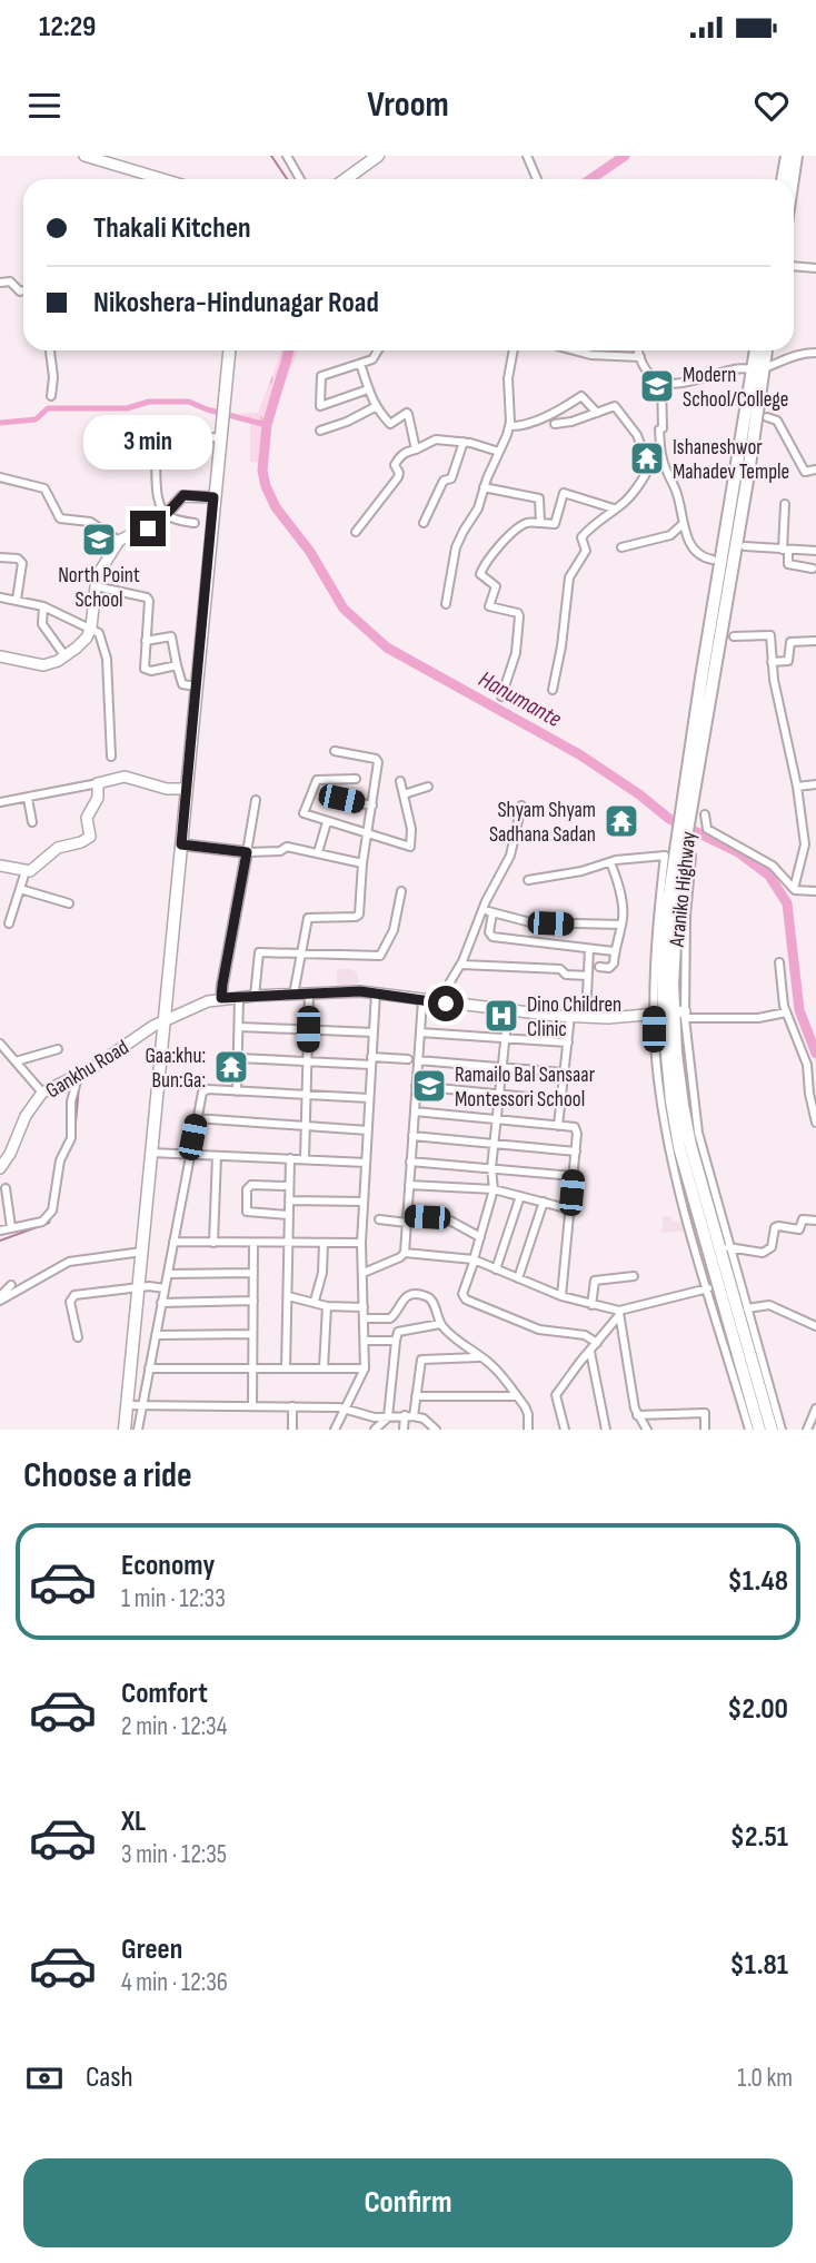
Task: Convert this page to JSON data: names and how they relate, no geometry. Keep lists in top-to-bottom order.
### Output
{
  "streets": {
    "highway": ["Araniko Highway"],
    "main road": ["Gankhu Road"]
  },
  "crossings": [
    ["Araniko Highway", "Gankhu Road"]
  ],
  "water": ["Hanumante"],
  "places": {
    "school or university": ["Modern School/College", "North Point School", "Ramailo Bal Sansaar Montessori School"],
    "temple": ["Ishaneshwor Mahadev Temple", "Shyam Shyam Sadhana Sadan", "Gaa:khu: Bun:Ga:"],
    "hospital": ["Dino Children Clinic"]
  },
  "page": {
    "status": "12:29",
    "header": "Vroom",
    "banner": ["Thakali Kitchen", "Nikoshera-Hindunagar Road"],
    "bubble": "3 min",
    "heading": "Choose a ride",
    "list": [
      {
        "name": "Economy",
        "note": "1 min · 12:33",
        "value": "$1.48"
      },
      {
        "name": "Comfort",
        "note": "2 min · 12:34",
        "value": "$2.00"
      },
      {
        "name": "XL",
        "note": "3 min · 12:35",
        "value": "$2.51"
      },
      {
        "name": "Green",
        "note": "4 min · 12:36",
        "value": "$1.81"
      }
    ],
    "pay": ["Cash", "1.0 km"],
    "buttons": "Confirm"
  }
}
